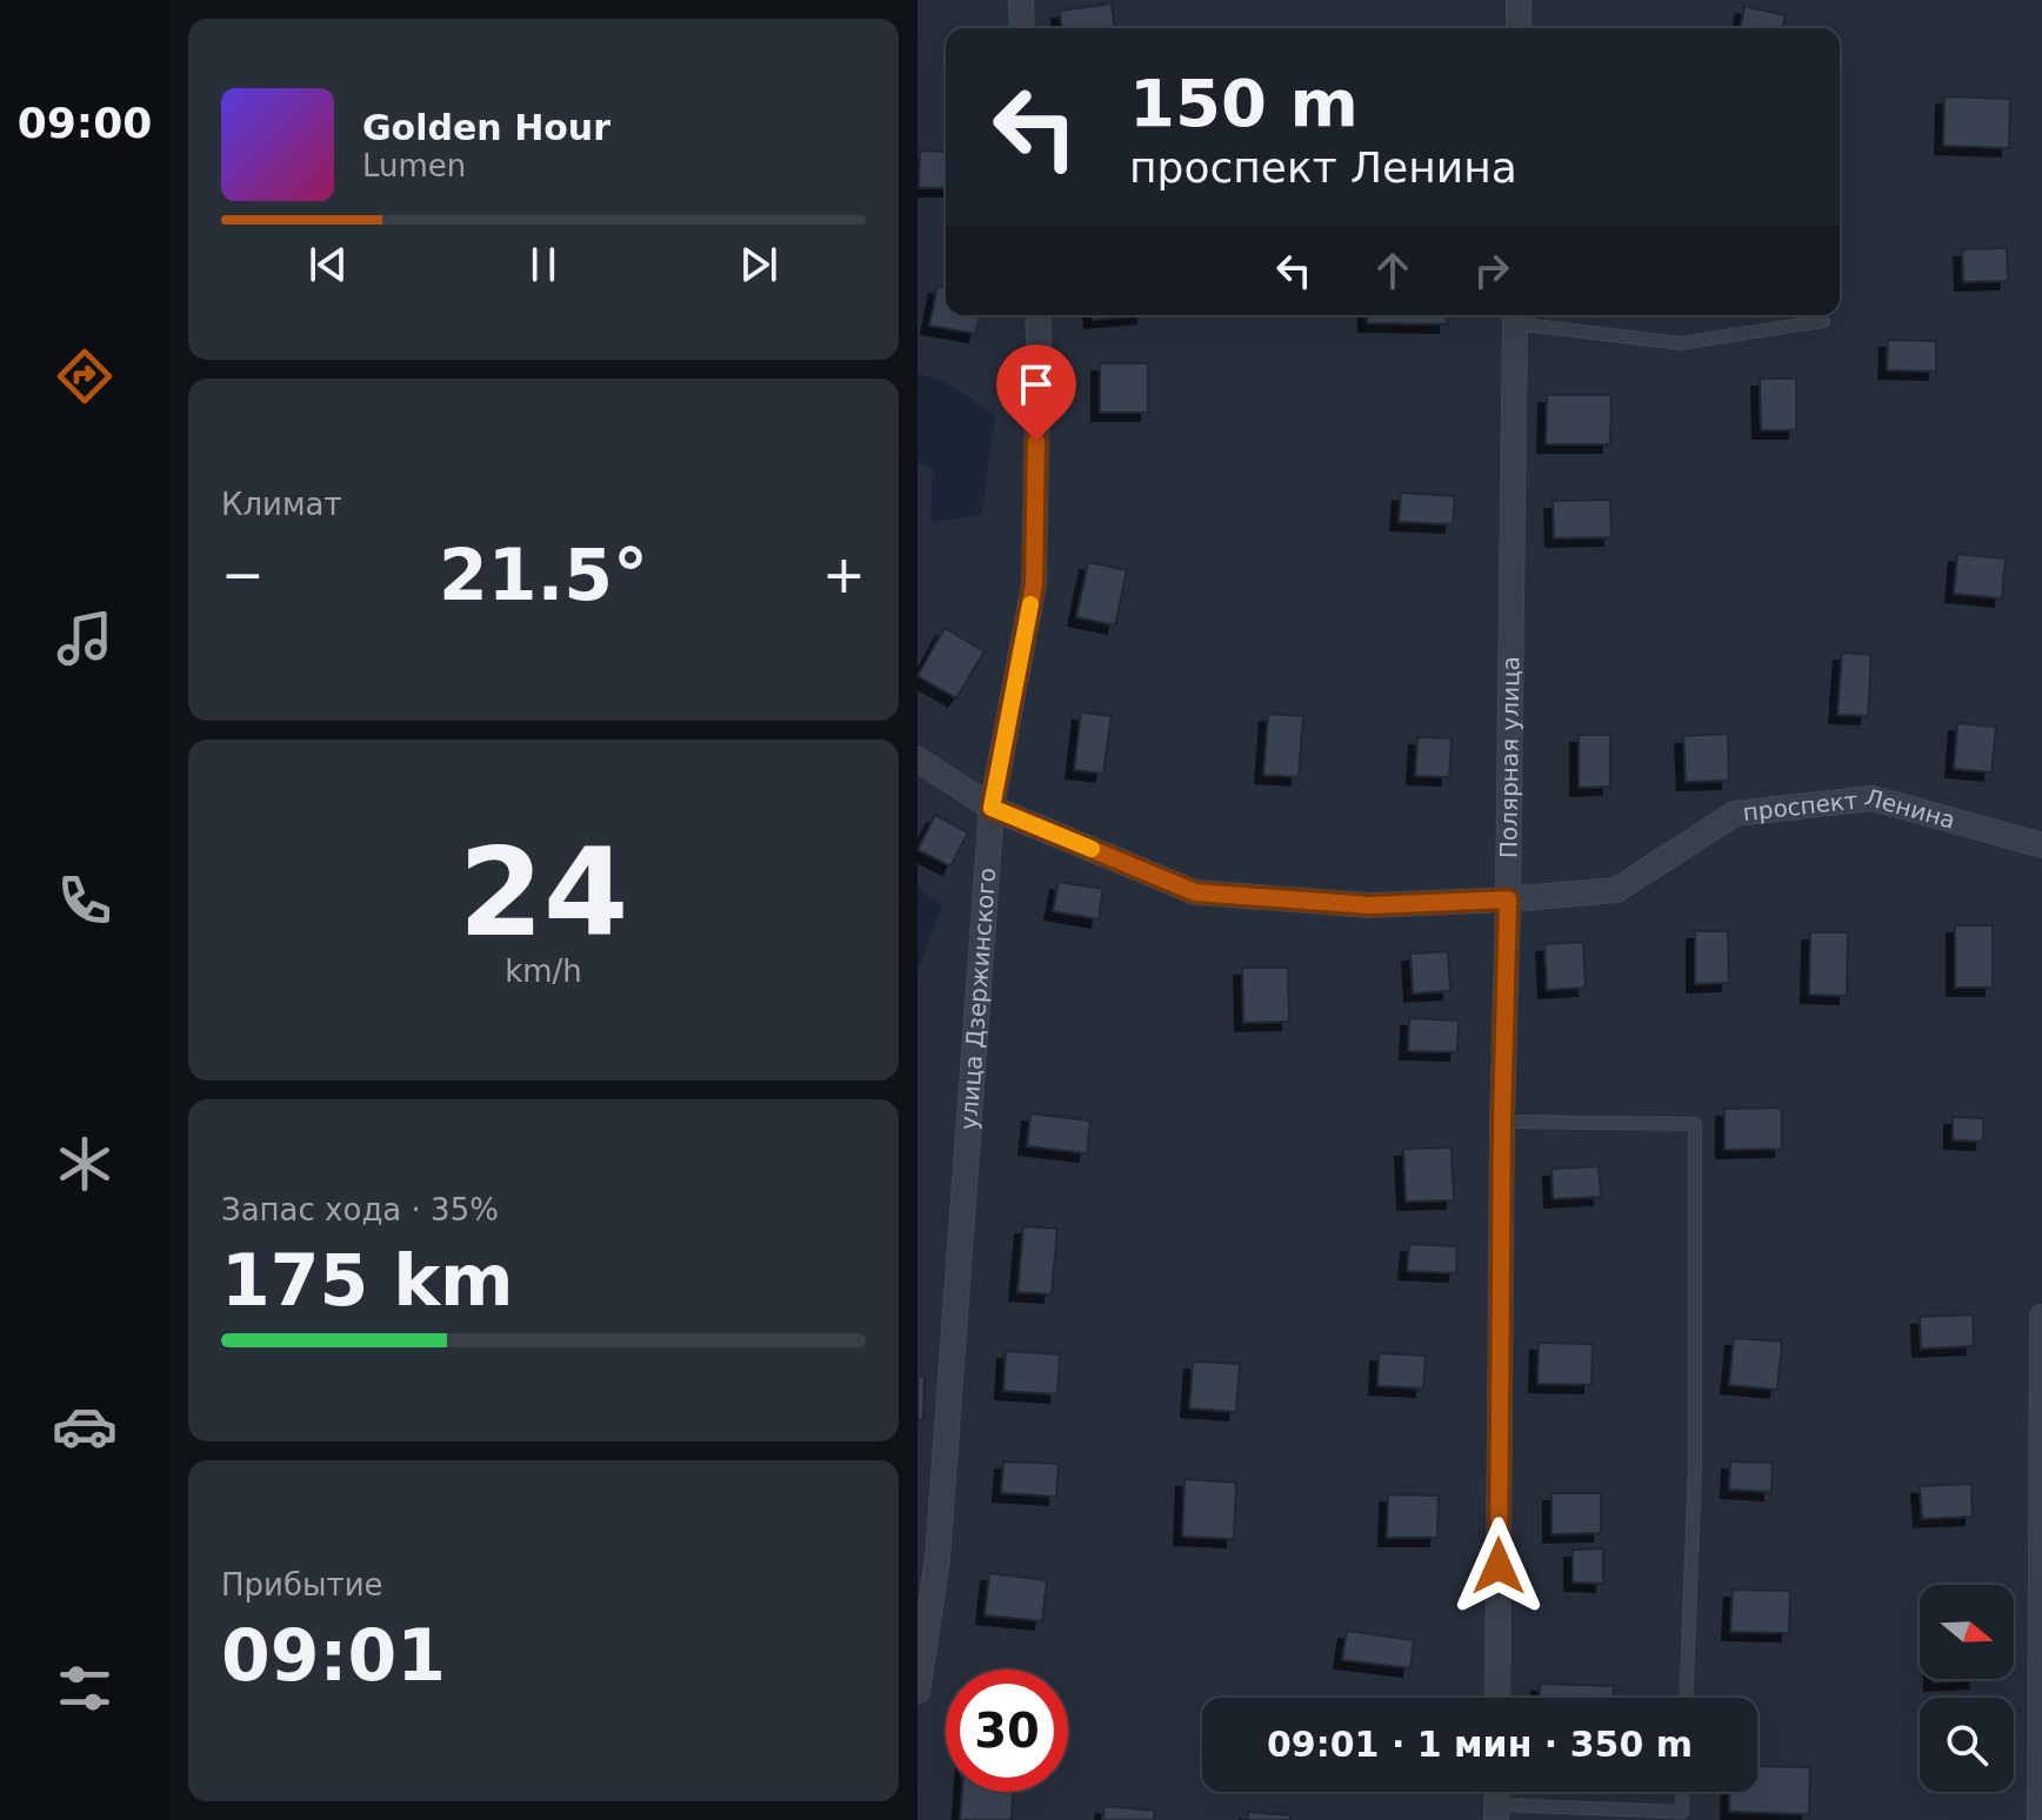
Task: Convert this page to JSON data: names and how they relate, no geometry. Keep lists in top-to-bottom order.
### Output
{
  "streets": {
    "street": ["Полярная улица", "проспект Ленина", "улица Дзержинского"]
  },
  "crossings": [
    ["Полярная улица", "проспект Ленина"],
    ["проспект Ленина", "улица Дзержинского"]
  ],
  "north": "right",
  "page": {
    "tabs": "09:00",
    "turn": ["150 m", "проспект Ленина"],
    "song": ["Golden Hour", "Lumen"],
    "tile": [
      "Климат",
      ["24", "km/h"],
      ["Запас хода · 35%", "175 km"],
      ["Прибытие", "09:01"]
    ],
    "heat": ["−", "21.5°", "+"],
    "limit": "30",
    "trip": "09:01 · 1 мин · 350 m"
  }
}
